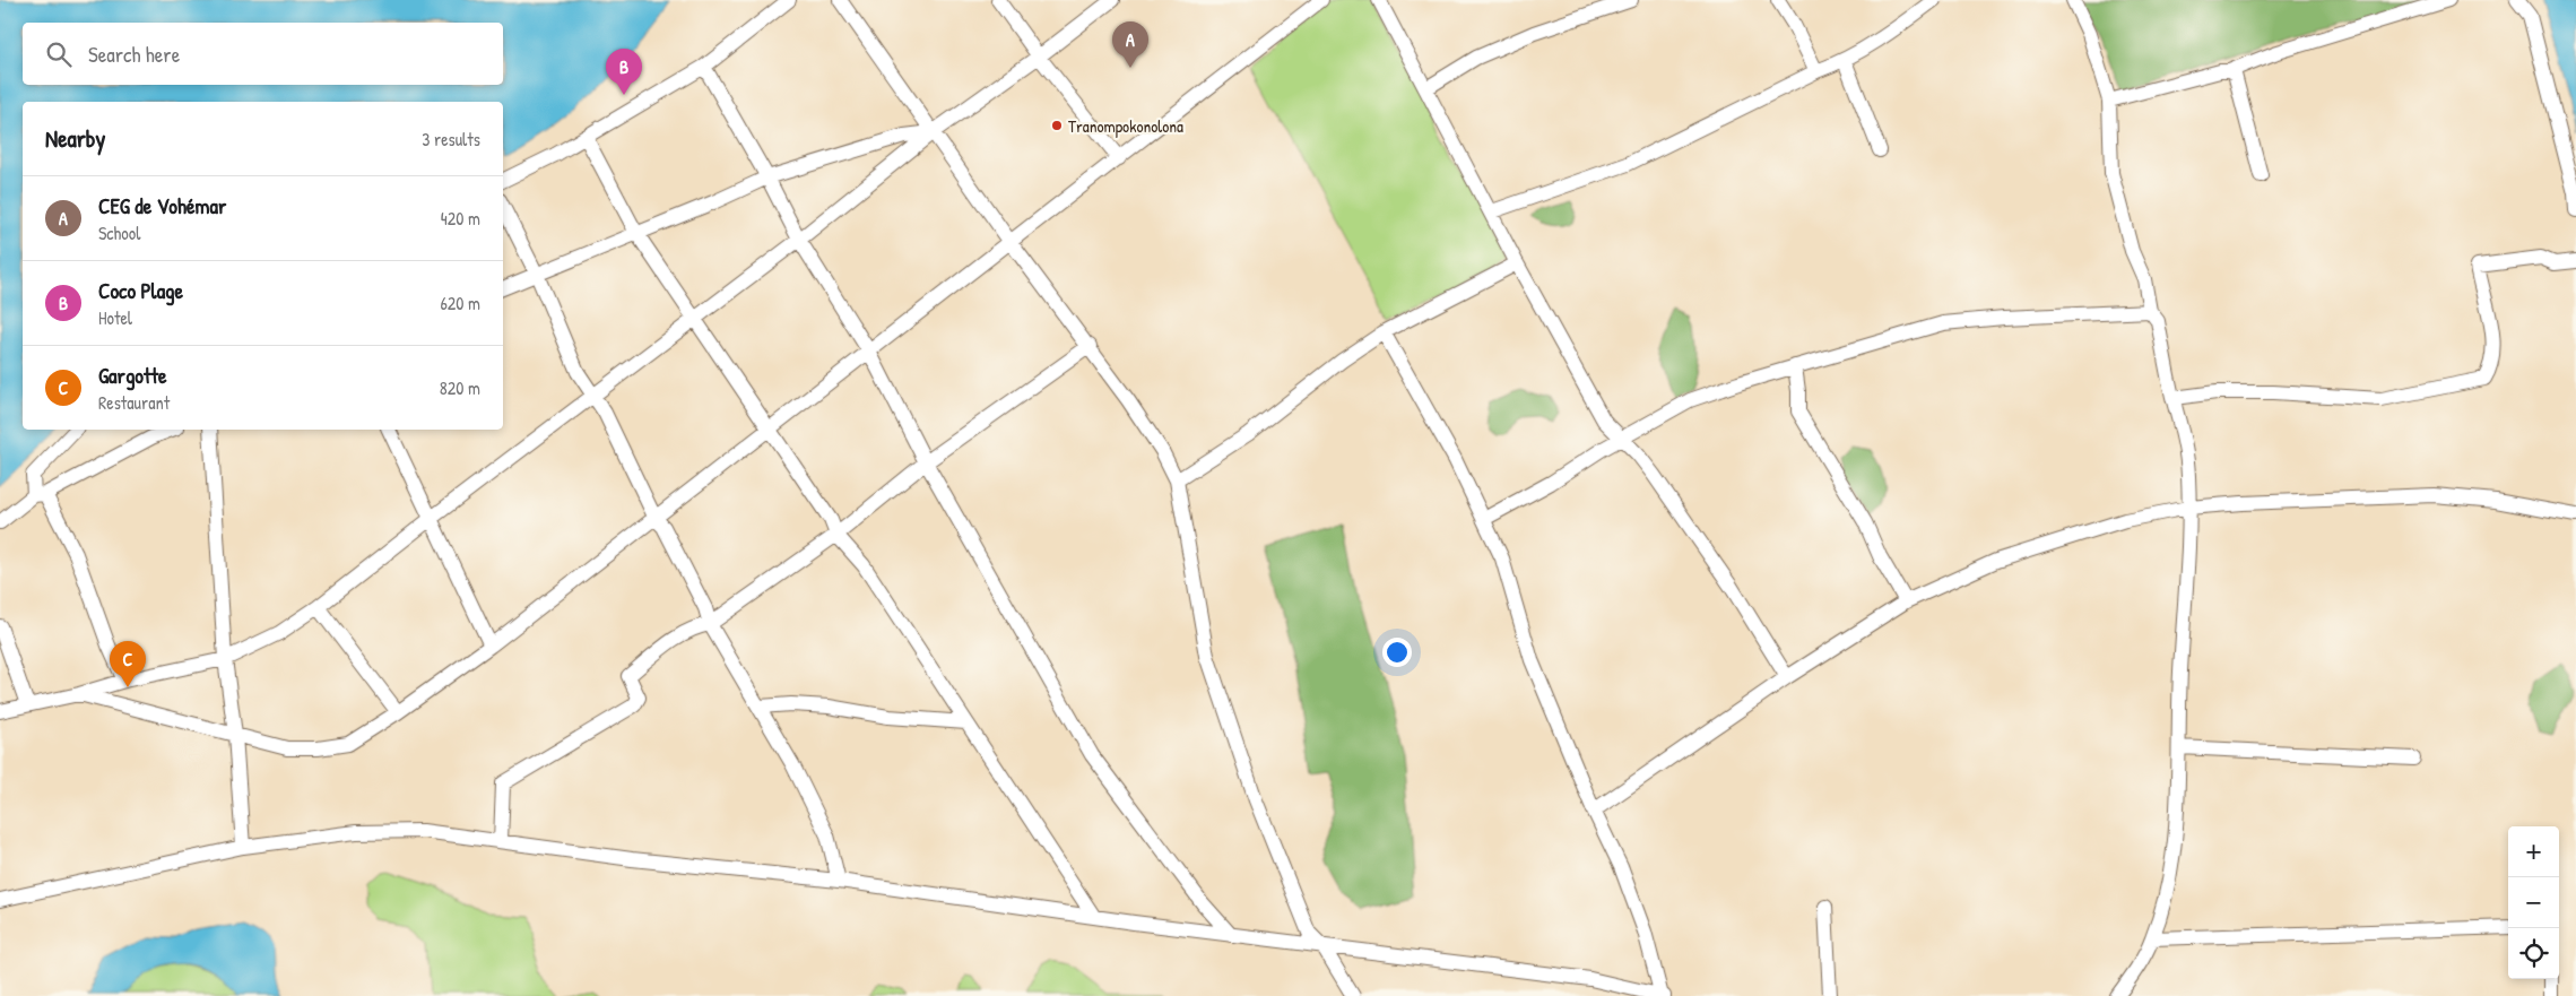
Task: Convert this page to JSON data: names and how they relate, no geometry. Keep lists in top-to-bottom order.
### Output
{
  "places": ["Tranompokonolona"],
  "page": {
    "pins": ["A", "B", "C"],
    "search": "Search here",
    "heading": ["Nearby", "3 results"],
    "list": [
      {
        "mark": "A",
        "name": "CEG de Vohémar",
        "note": "School",
        "value": "420 m"
      },
      {
        "mark": "B",
        "name": "Coco Plage",
        "note": "Hotel",
        "value": "620 m"
      },
      {
        "mark": "C",
        "name": "Gargotte",
        "note": "Restaurant",
        "value": "820 m"
      }
    ],
    "map_buttons": ["+", "−"]
  }
}
